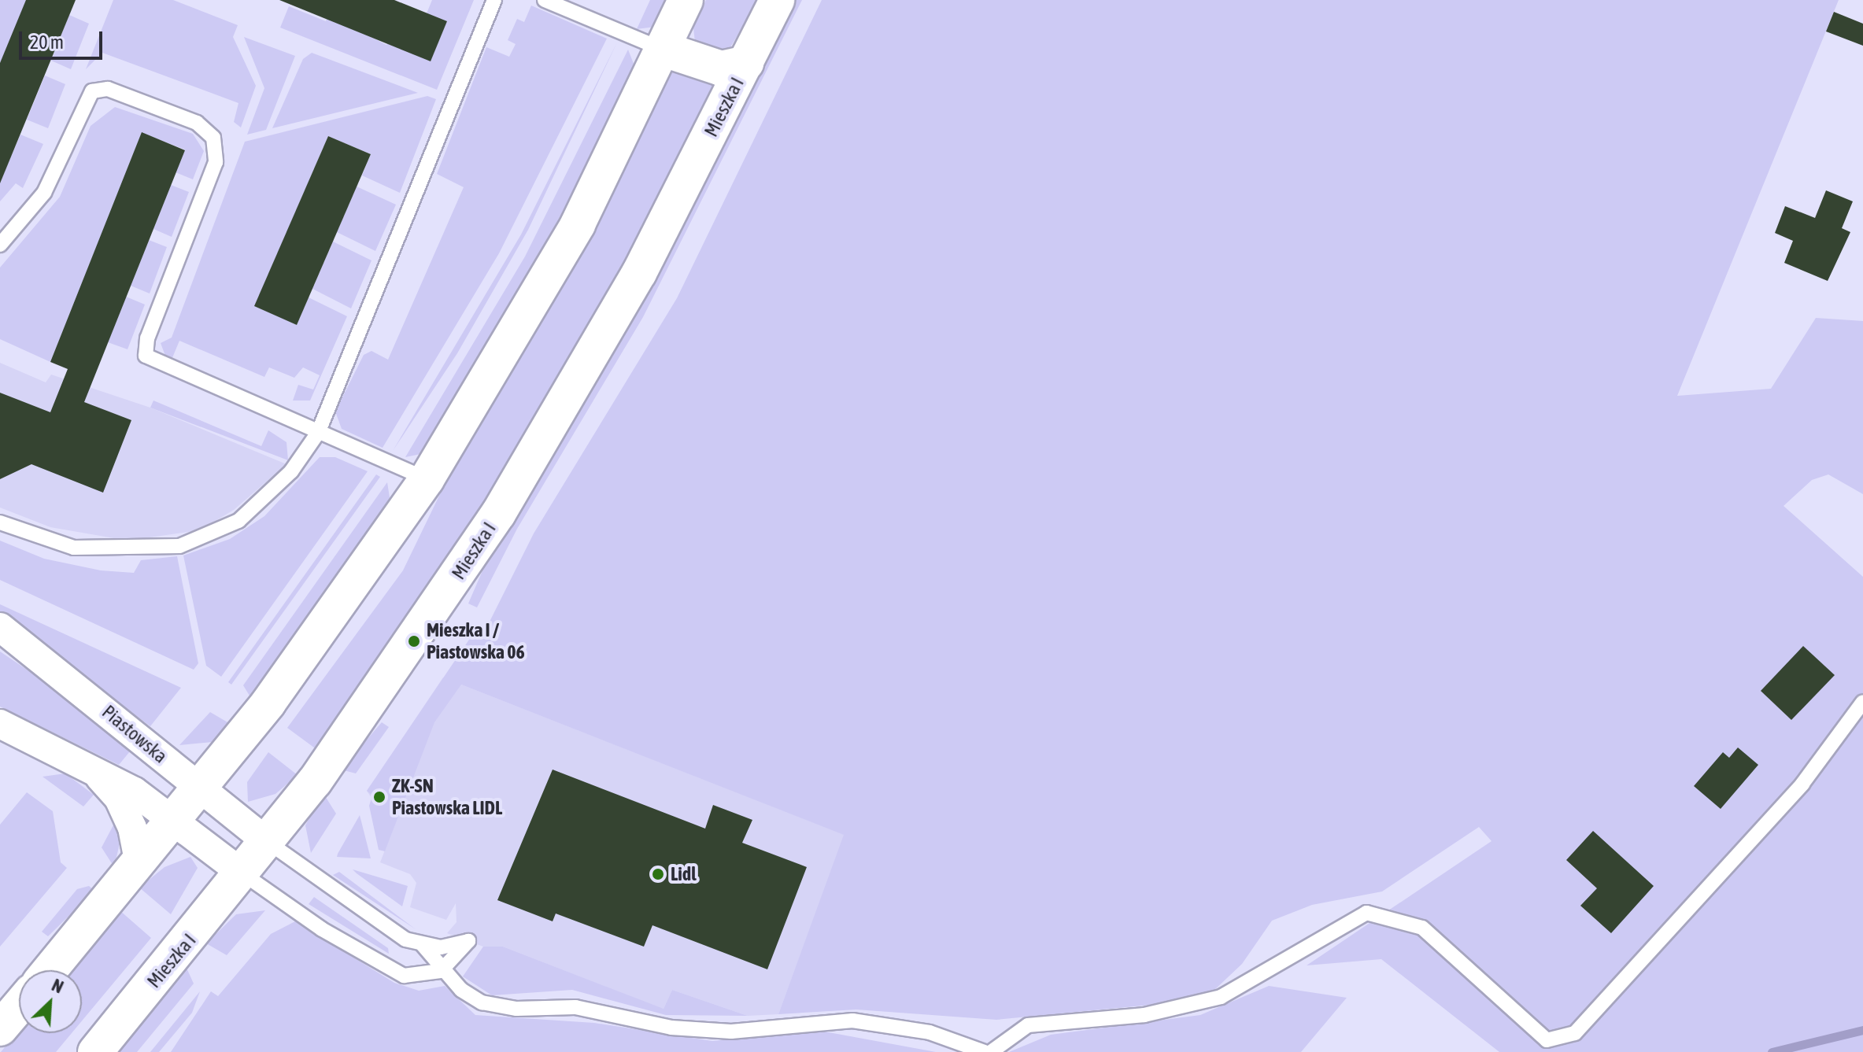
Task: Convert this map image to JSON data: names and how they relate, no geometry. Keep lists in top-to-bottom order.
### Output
{
  "streets": {
    "street": ["Mieszka I", "Piastowska"]
  },
  "crossings": [
    ["Mieszka I", "Piastowska"]
  ],
  "places": ["Mieszka I / Piastowska 06", "ZK-SN Piastowska LIDL", "Lidl"],
  "scale_bar": "20 m",
  "north": "top right"
}
